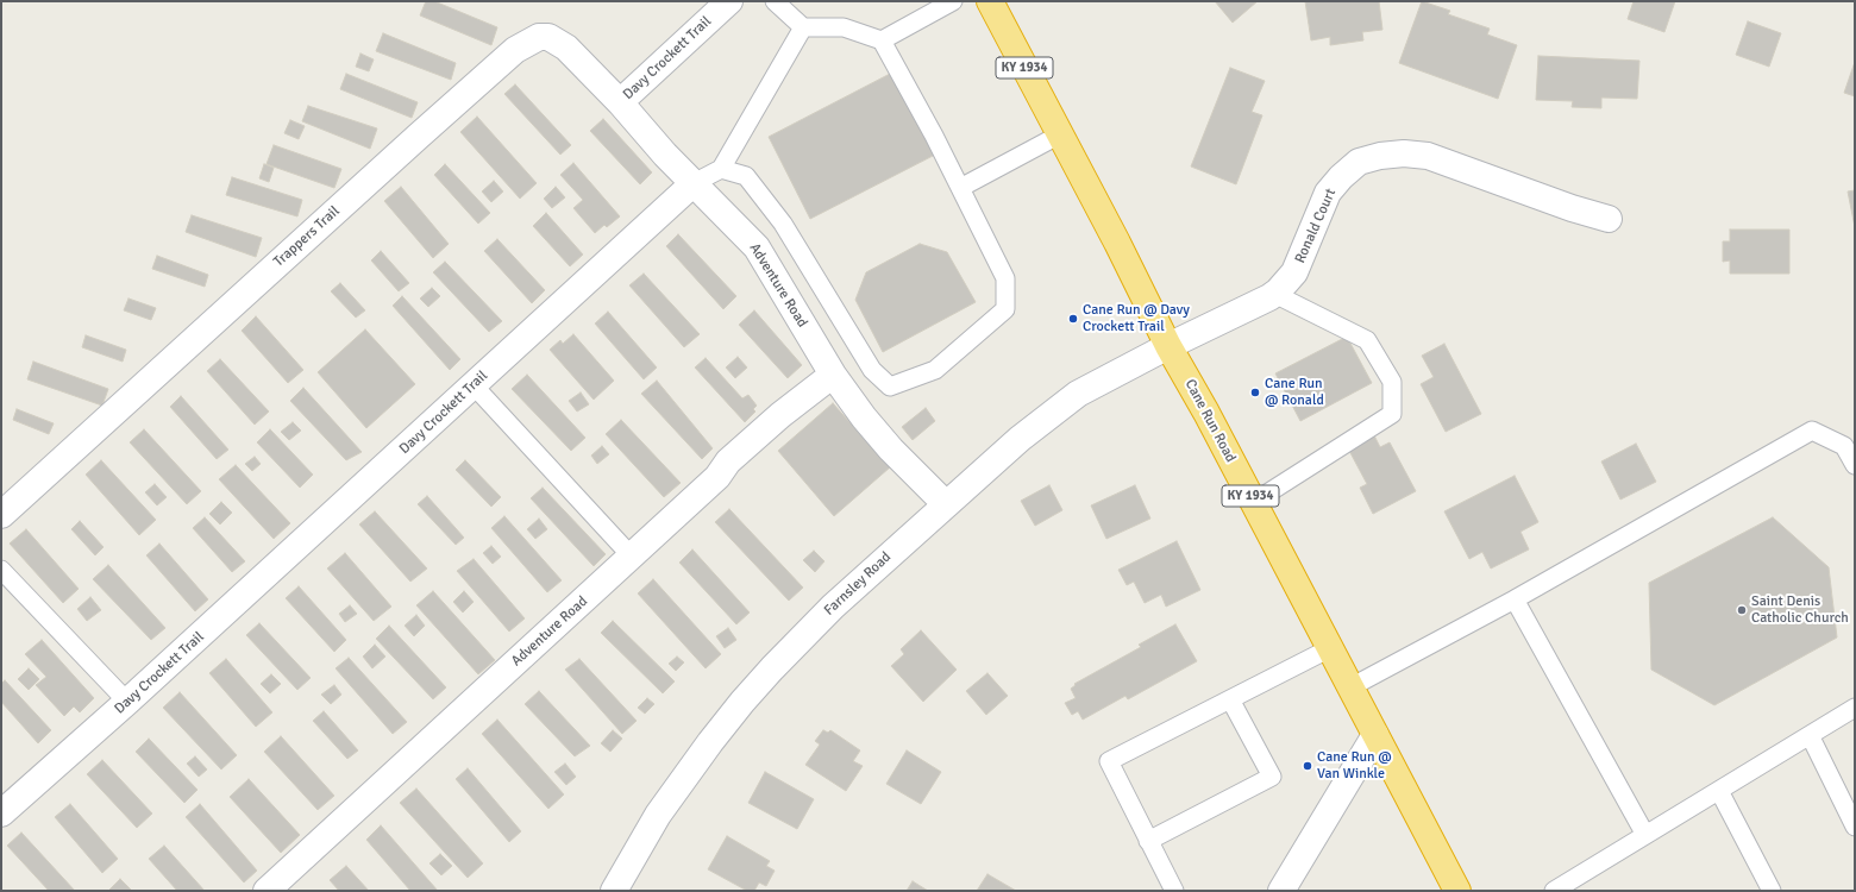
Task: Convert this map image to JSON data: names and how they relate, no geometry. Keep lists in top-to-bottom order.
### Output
{
  "streets": {
    "highway": ["KY 1934", "Cane Run Road"],
    "street": [
      "Davy Crockett Trail",
      "Ronald Court",
      "Trappers Trail",
      "Adventure Road",
      "Farnsley Road"
    ]
  },
  "crossings": [
    ["Davy Crockett Trail", "Trappers Trail"],
    ["Davy Crockett Trail", "Adventure Road"],
    ["Ronald Court", "Cane Run Road"],
    ["Ronald Court", "Farnsley Road"],
    ["Adventure Road", "Farnsley Road"],
    ["Cane Run Road", "Farnsley Road"]
  ],
  "places": [
    "Cane Run @ Davy Crockett Trail",
    "Cane Run @ Ronald",
    "Saint Denis Catholic Church",
    "Cane Run @ Van Winkle"
  ]
}
